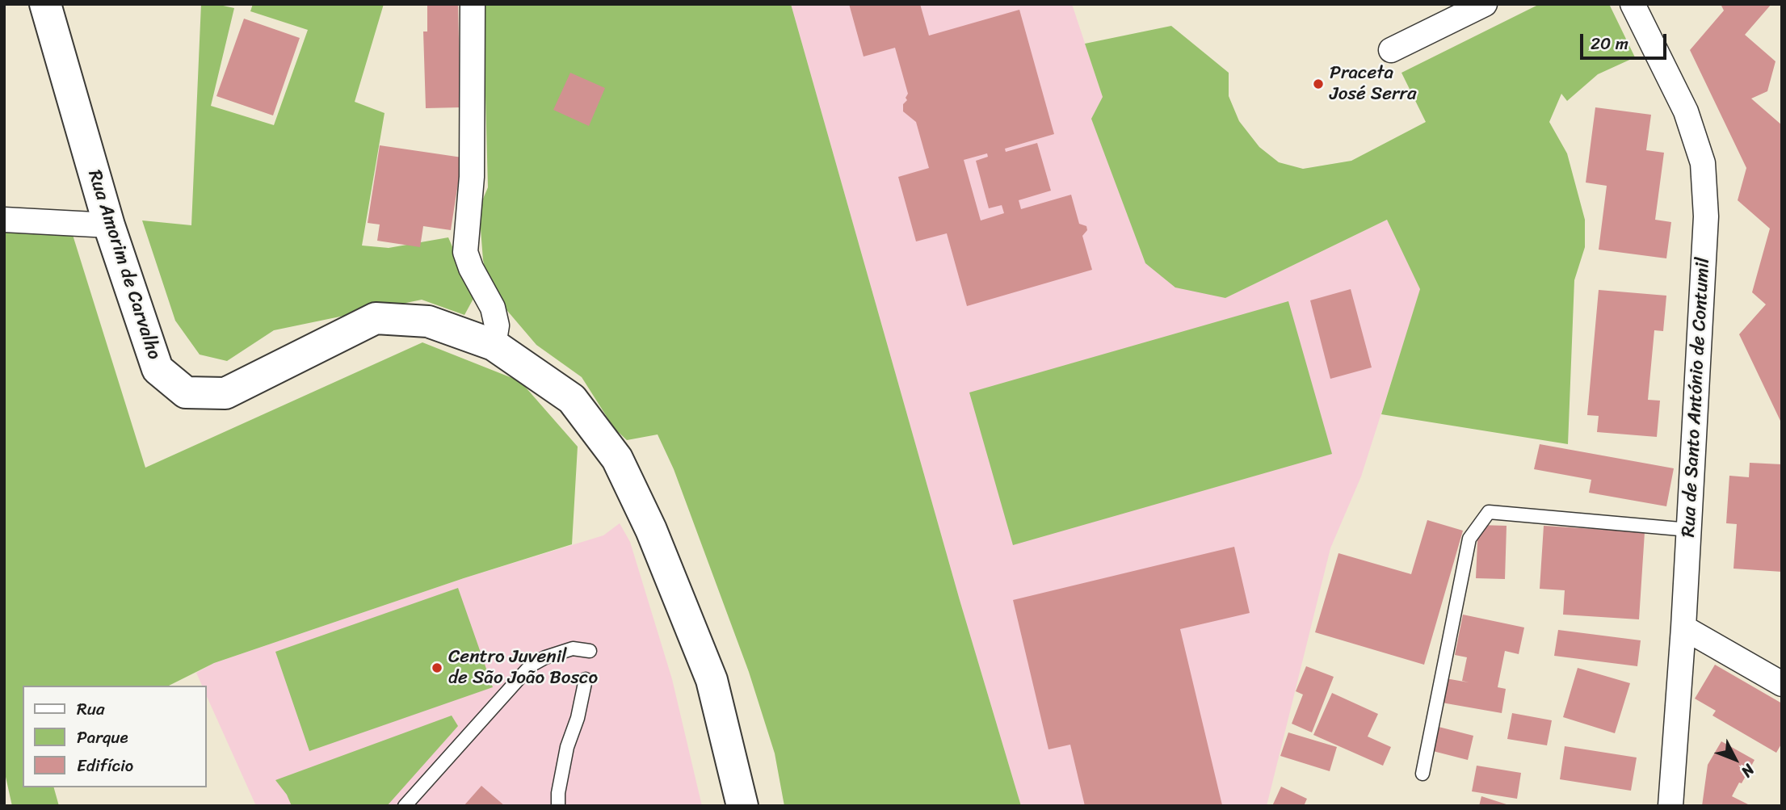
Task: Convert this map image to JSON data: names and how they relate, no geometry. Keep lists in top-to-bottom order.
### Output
{
  "streets": {
    "street": ["Rua Amorim de Carvalho", "Rua de Santo António de Contumil"]
  },
  "places": ["Praceta José Serra", "Centro Juvenil de São João Bosco"],
  "legend": ["Rua", "Parque", "Edifício"],
  "scale_bar": "20 m",
  "north": "bottom right"
}
